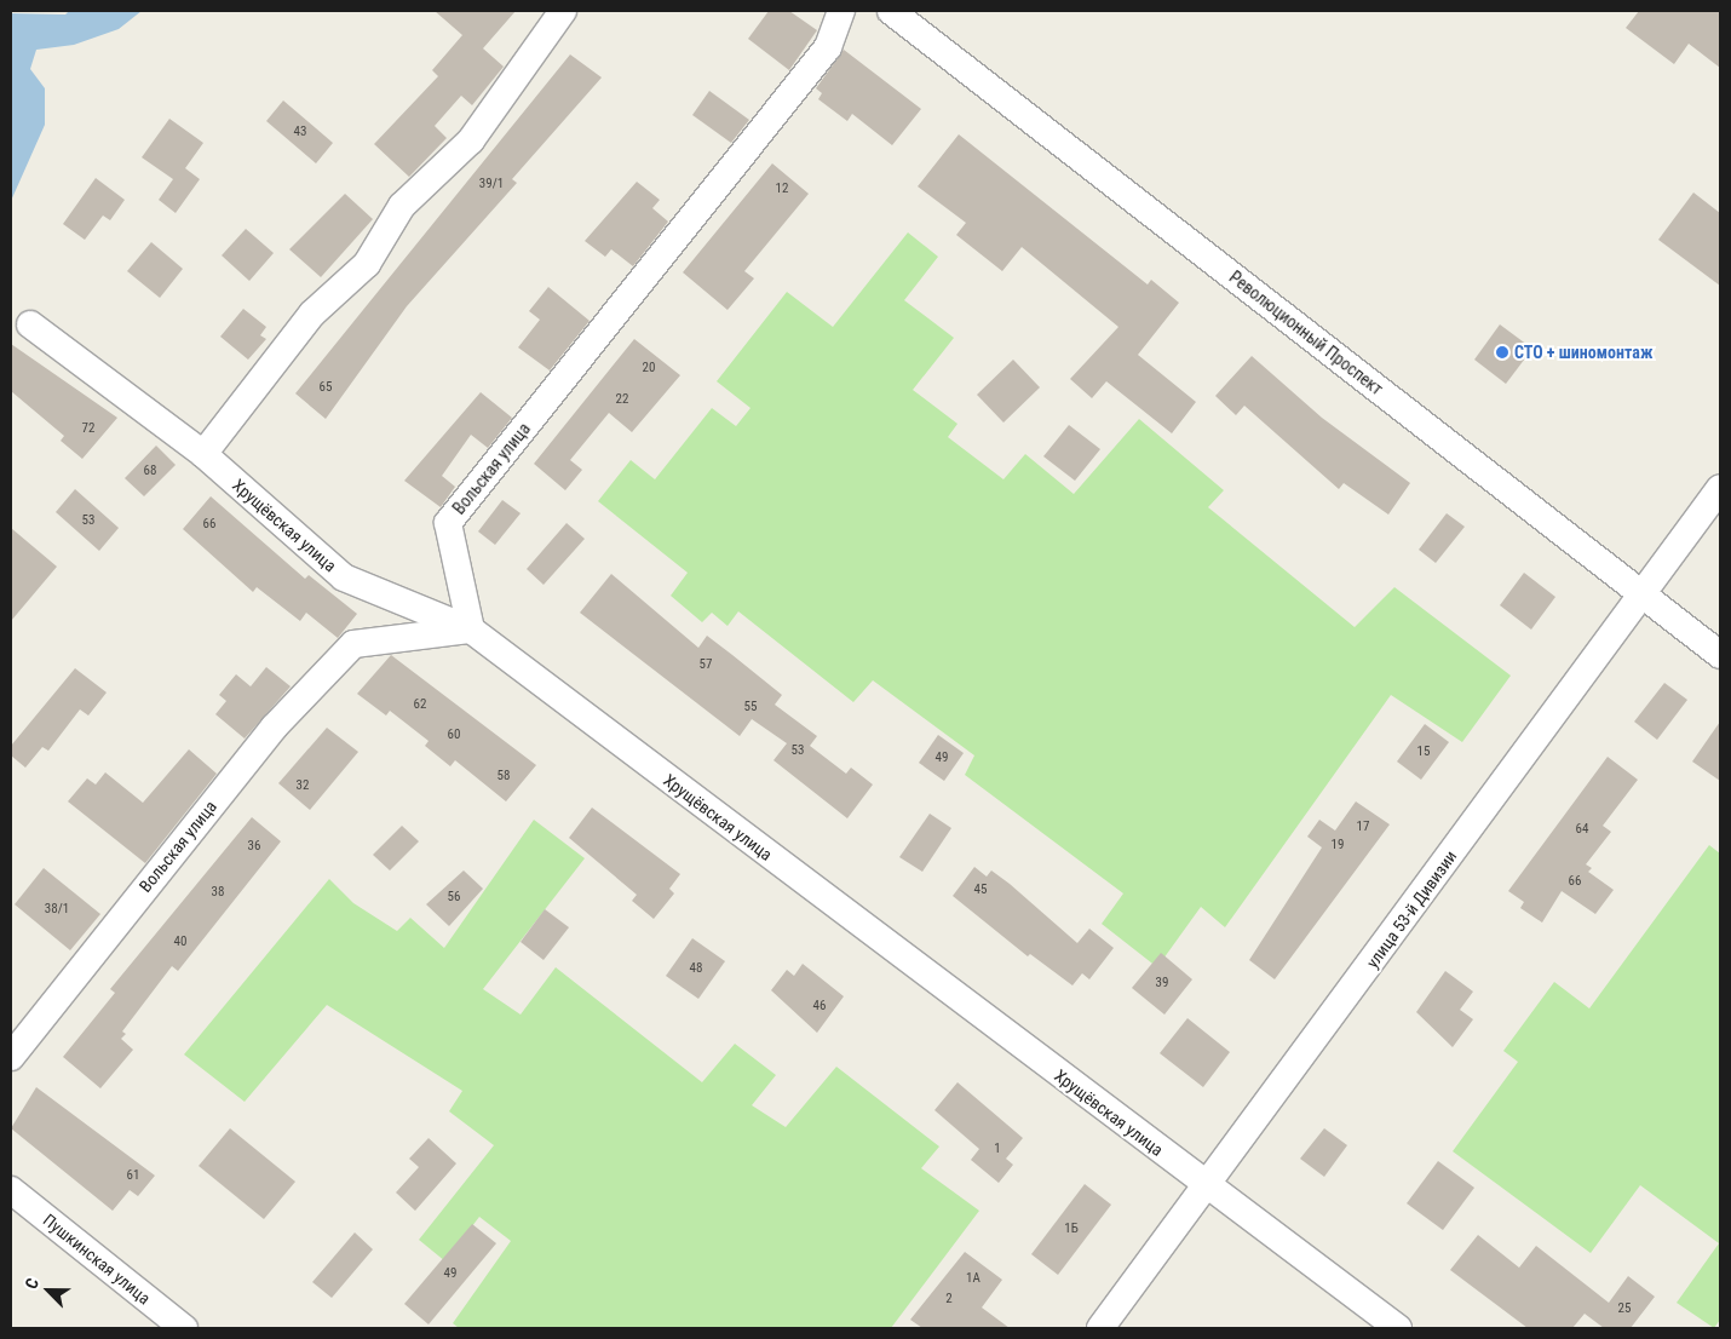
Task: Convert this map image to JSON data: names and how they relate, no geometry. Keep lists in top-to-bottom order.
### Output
{
  "streets": {
    "street": [
      "Революционный Проспект",
      "Вольская улица",
      "Хрущёвская улица",
      "улица 53-й Дивизии",
      "Пушкинская улица"
    ]
  },
  "crossings": [
    ["Революционный Проспект", "улица 53-й Дивизии"],
    ["Вольская улица", "Хрущёвская улица"],
    ["Хрущёвская улица", "улица 53-й Дивизии"]
  ],
  "places": ["СТО + шиномонтаж"],
  "house_numbers": [
    "43",
    "39/1",
    "12",
    "20",
    "65",
    "22",
    "72",
    "68",
    "53",
    "66",
    "57",
    "62",
    "55",
    "60",
    "53",
    "15",
    "49",
    "58",
    "32",
    "17",
    "64",
    "19",
    "36",
    "66",
    "45",
    "38",
    "56",
    "38/1",
    "40",
    "48",
    "39",
    "46",
    "1",
    "61",
    "1Б",
    "49",
    "1А",
    "2",
    "25"
  ],
  "north": "top left"
}
